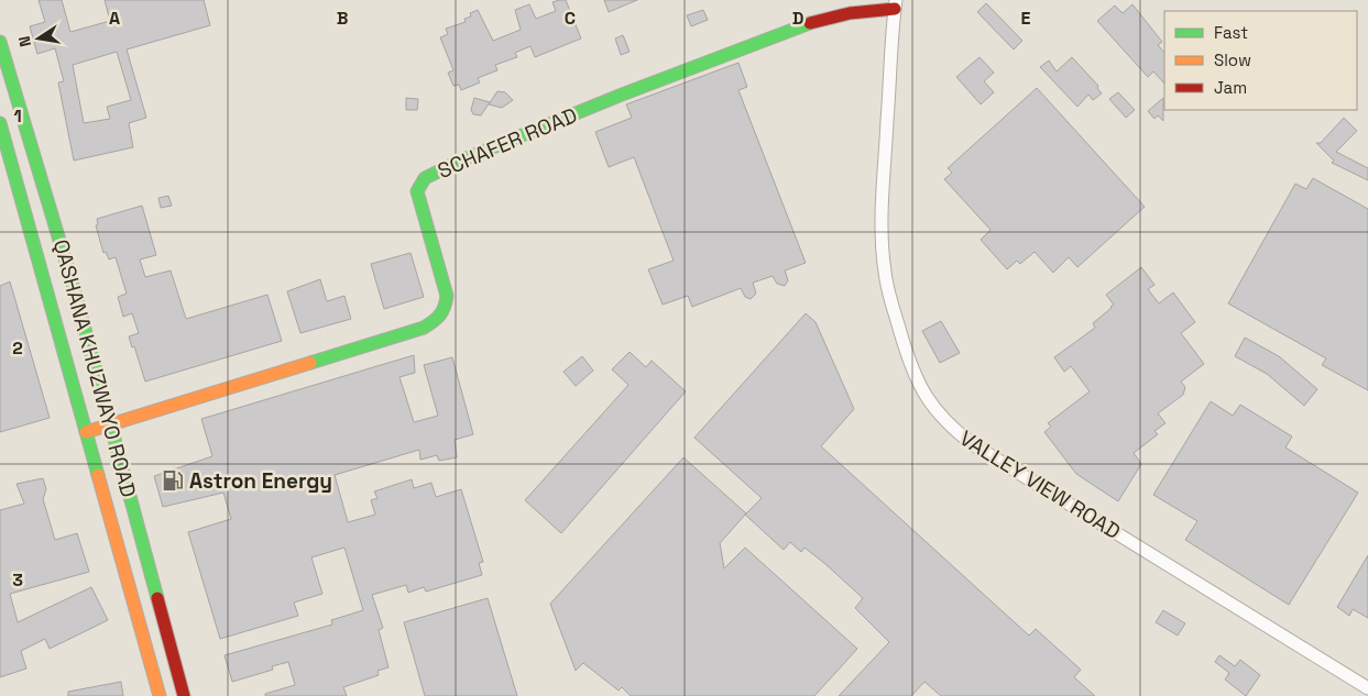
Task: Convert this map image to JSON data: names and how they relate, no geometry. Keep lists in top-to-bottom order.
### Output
{
  "streets": {
    "main road": ["SCHAFER ROAD", "QASHANA KHUZWAYO ROAD"],
    "street": ["VALLEY VIEW ROAD"]
  },
  "crossings": [
    ["SCHAFER ROAD", "QASHANA KHUZWAYO ROAD"],
    ["SCHAFER ROAD", "VALLEY VIEW ROAD"]
  ],
  "places": {
    "fuel station": ["Astron Energy"]
  },
  "legend": ["Fast", "Slow", "Jam"],
  "north": "left",
  "grid": {
    "columns": [
      "A",
      "B",
      "C",
      "D",
      "E"
    ],
    "rows": ["1", "2", "3"]
  }
}
